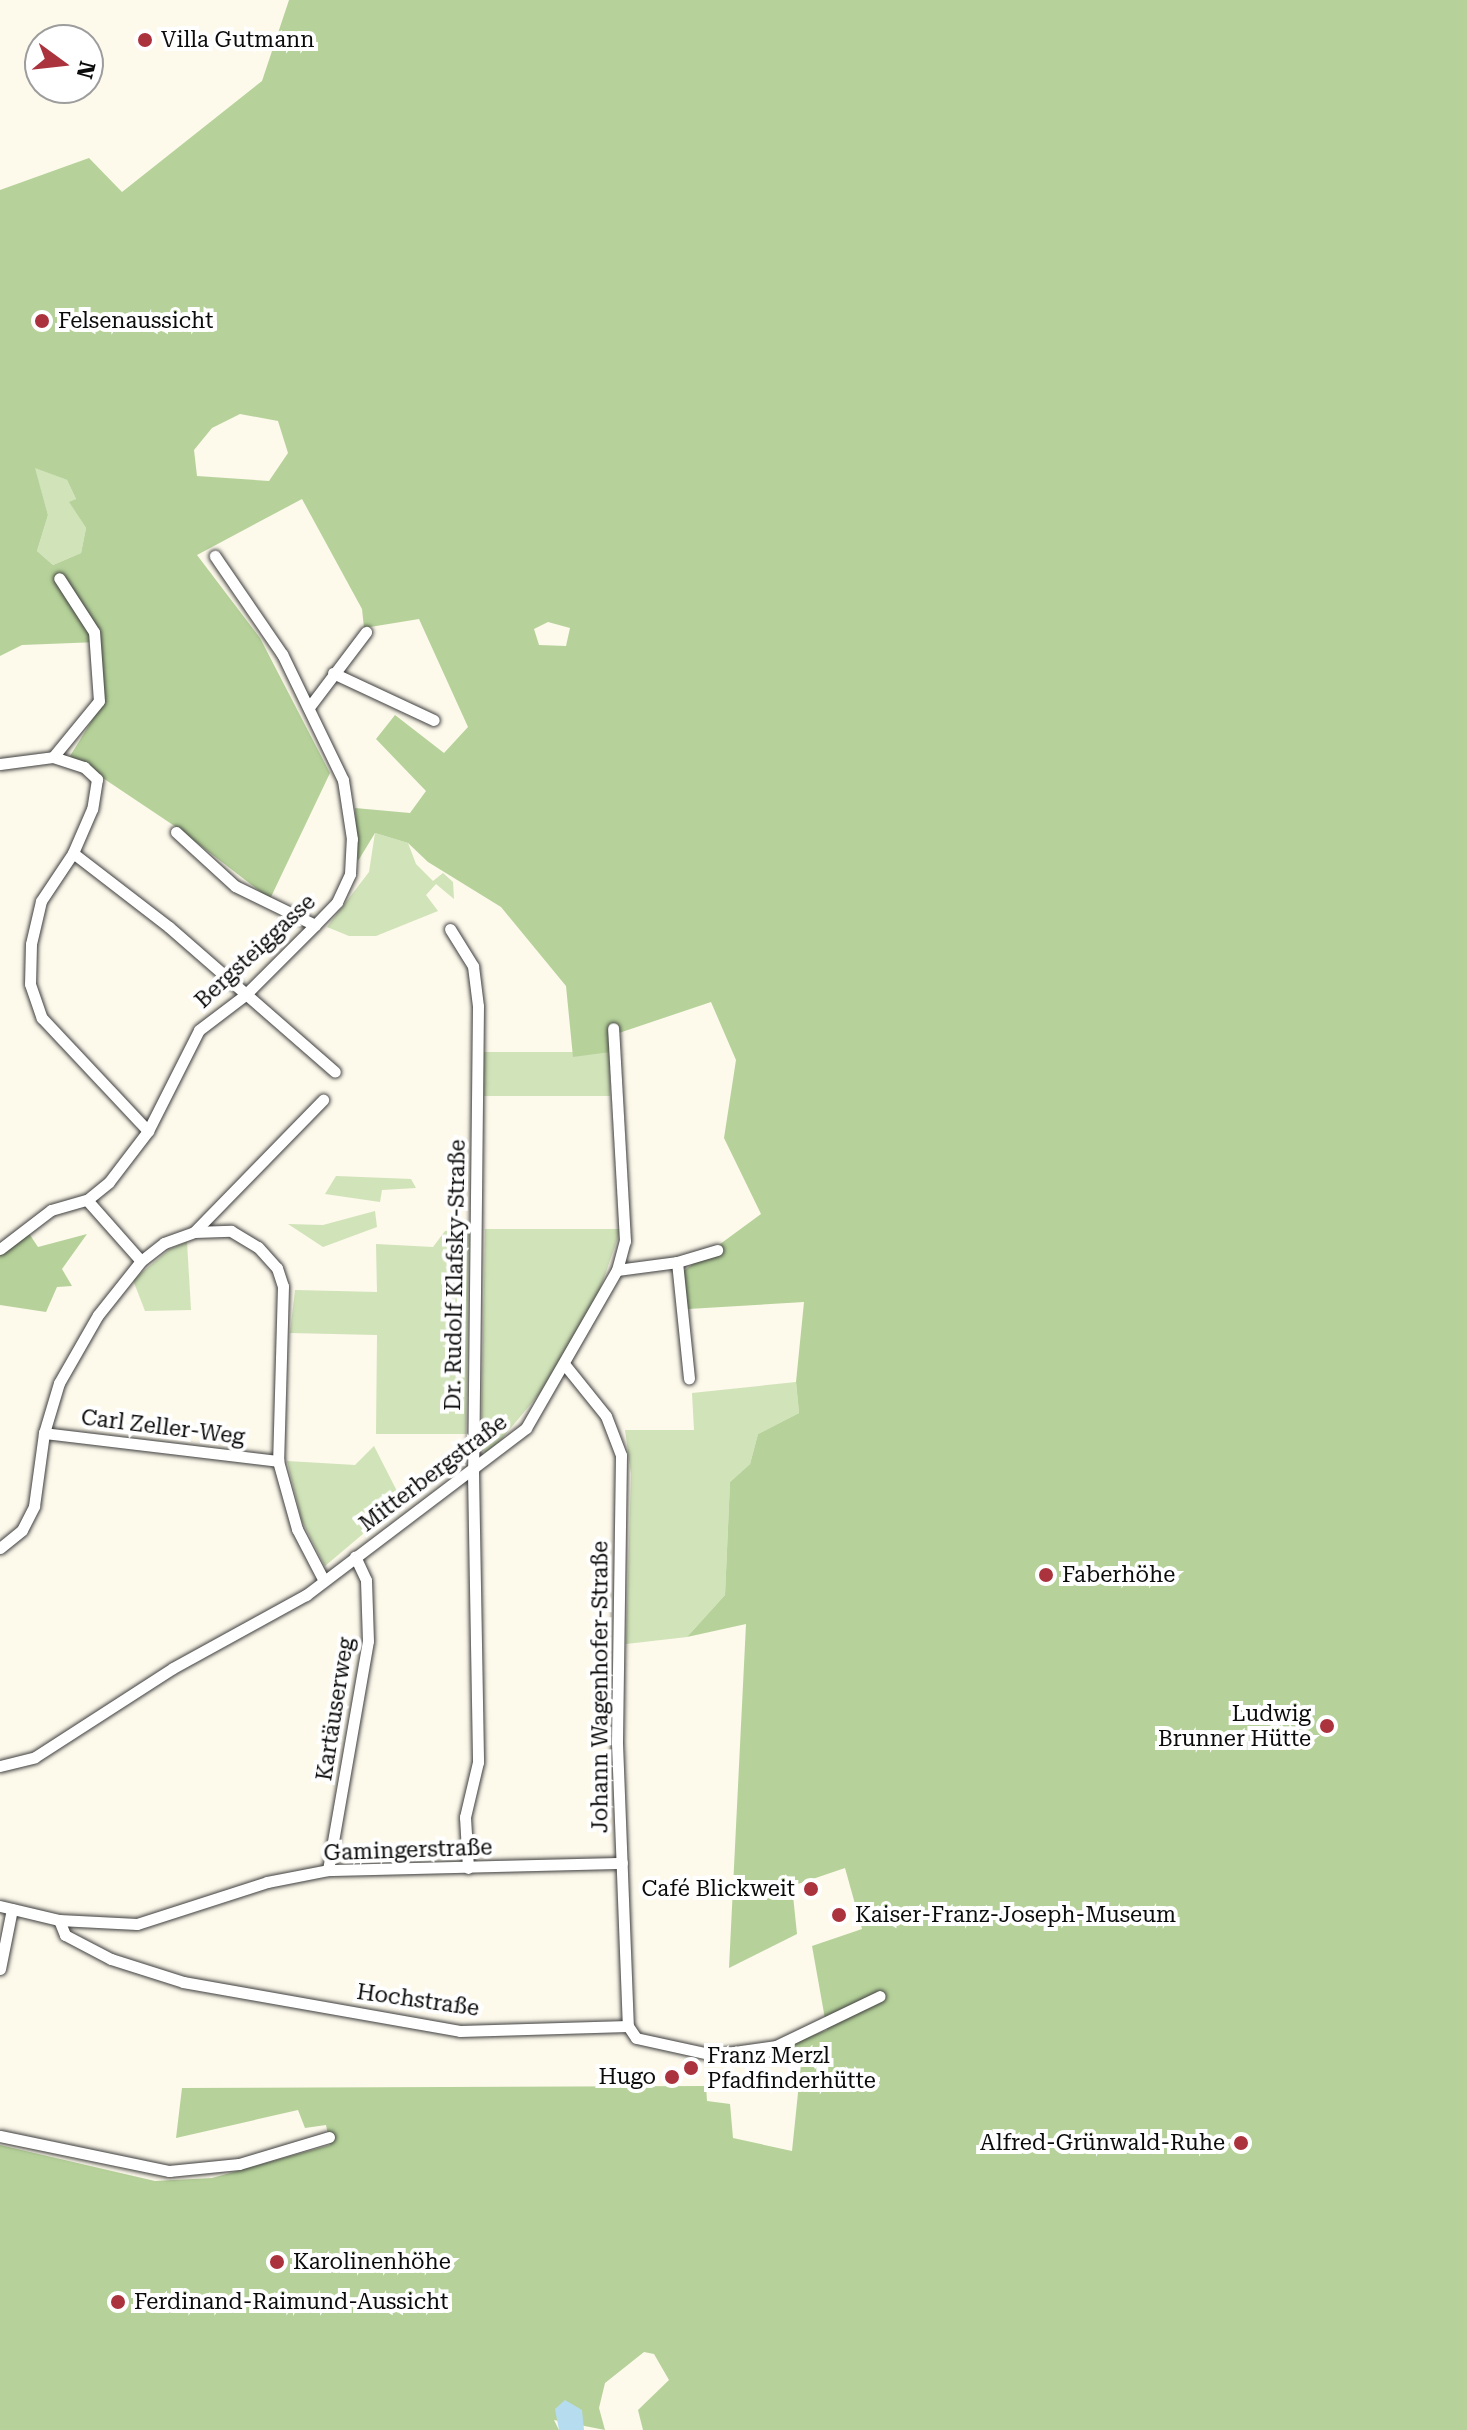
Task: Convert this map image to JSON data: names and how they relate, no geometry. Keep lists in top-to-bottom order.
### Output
{
  "streets": {
    "street": [
      "Bergsteiggasse",
      "Dr. Rudolf Klafsky-Straße",
      "Carl Zeller-Weg",
      "Mitterbergstraße",
      "Johann Wagenhofer-Straße",
      "Kartäuserweg",
      "Gamingerstraße",
      "Hochstraße"
    ]
  },
  "crossings": [
    ["Dr. Rudolf Klafsky-Straße", "Mitterbergstraße"],
    ["Dr. Rudolf Klafsky-Straße", "Gamingerstraße"],
    ["Mitterbergstraße", "Johann Wagenhofer-Straße"],
    ["Mitterbergstraße", "Kartäuserweg"],
    ["Johann Wagenhofer-Straße", "Gamingerstraße"],
    ["Johann Wagenhofer-Straße", "Hochstraße"],
    ["Kartäuserweg", "Gamingerstraße"],
    ["Gamingerstraße", "Hochstraße"]
  ],
  "places": [
    "Villa Gutmann",
    "Felsenaussicht",
    "Faberhöhe",
    "Ludwig Brunner Hütte",
    "Café Blickweit",
    "Kaiser-Franz-Joseph-Museum",
    "Franz Merzl Pfadfinderhütte",
    "Hugo",
    "Alfred-Grünwald-Ruhe",
    "Karolinenhöhe",
    "Ferdinand-Raimund-Aussicht"
  ],
  "north": "right"
}
